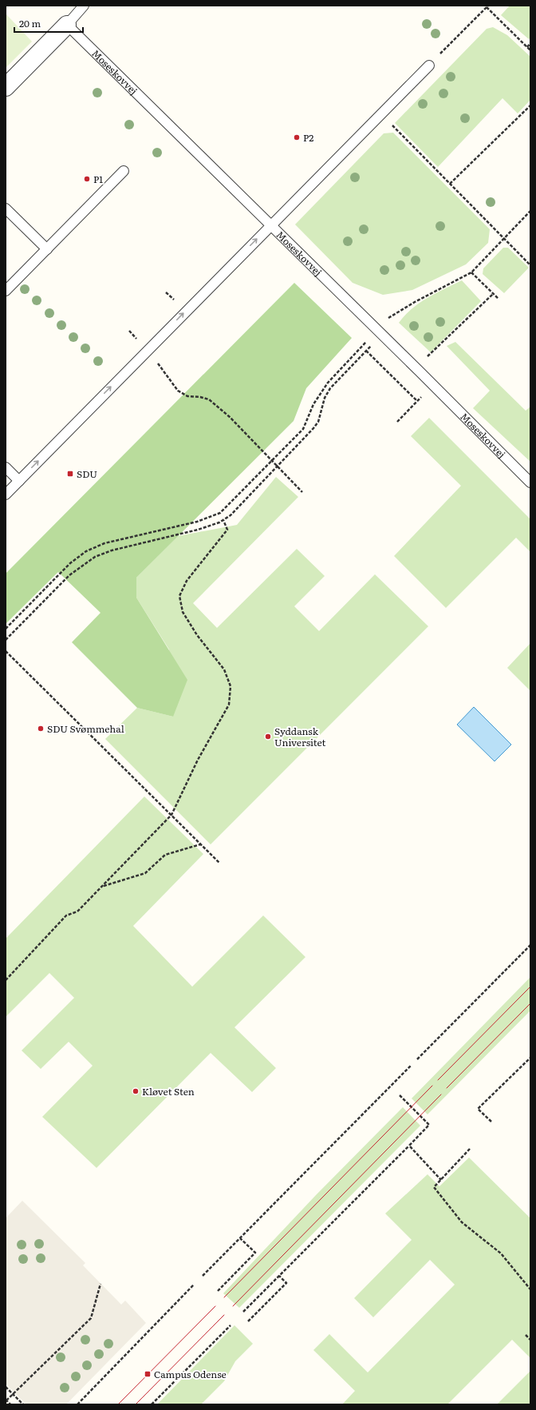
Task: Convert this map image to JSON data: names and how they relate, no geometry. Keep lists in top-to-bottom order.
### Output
{
  "streets": {
    "lane": ["Moseskovvej"]
  },
  "places": {
    "other": [
      "P2",
      "P1",
      "SDU Svømmehal",
      "Syddansk Universitet",
      "Kløvet Sten"
    ],
    "transit": ["SDU", "Campus Odense"]
  },
  "scale_bar": "20 m"
}
